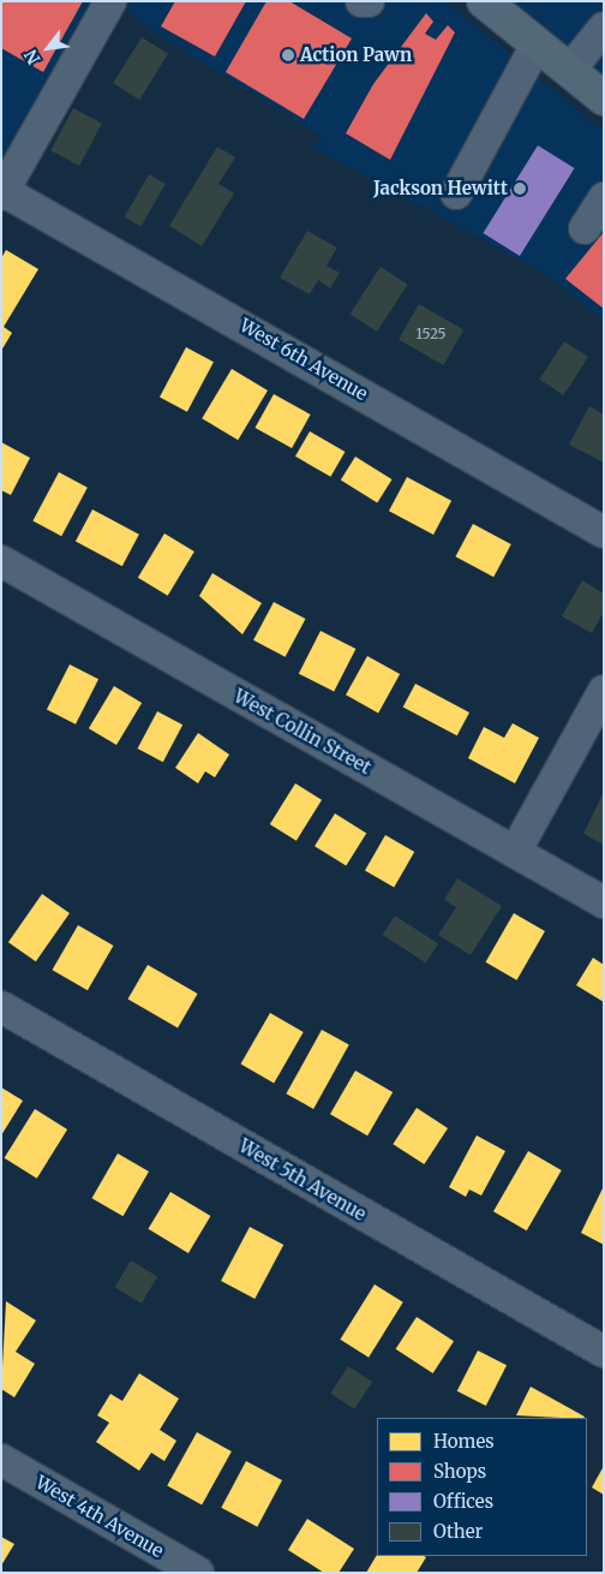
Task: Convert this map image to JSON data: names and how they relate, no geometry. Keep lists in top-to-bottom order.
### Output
{
  "streets": {
    "street": [
      "West 6th Avenue",
      "West Collin Street",
      "West 5th Avenue",
      "West 4th Avenue"
    ]
  },
  "places": ["Action Pawn", "Jackson Hewitt"],
  "house_numbers": ["1525"],
  "legend": [
    "Homes",
    "Shops",
    "Offices",
    "Other"
  ],
  "north": "bottom left"
}
